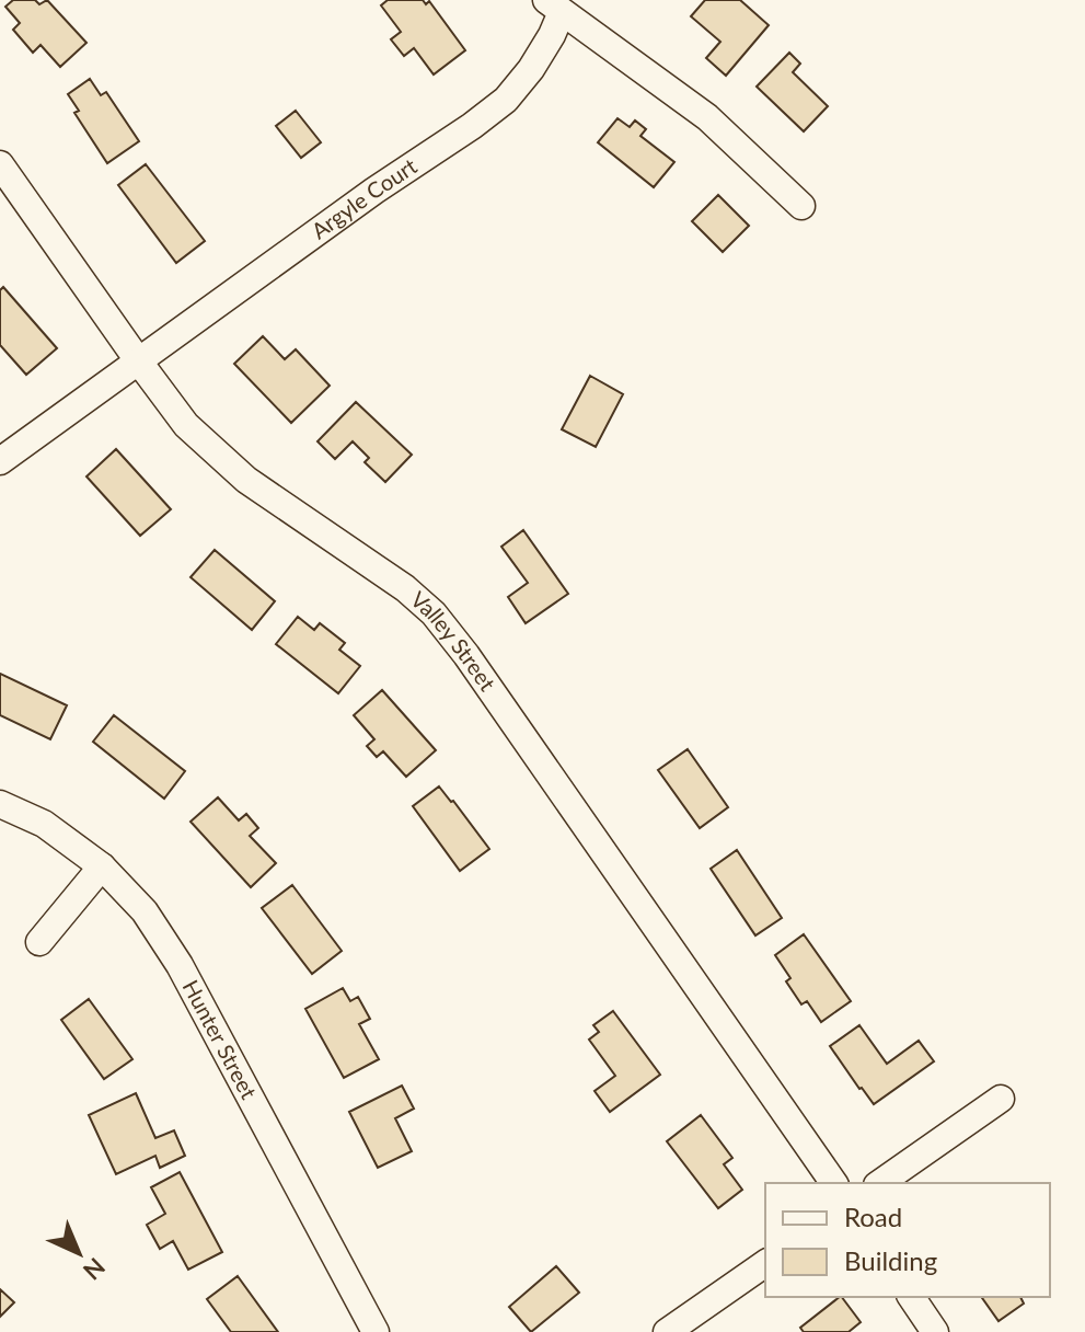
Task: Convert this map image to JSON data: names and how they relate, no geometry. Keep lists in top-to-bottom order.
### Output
{
  "streets": {
    "street": ["Argyle Court", "Valley Street", "Hunter Street"]
  },
  "crossings": [
    ["Argyle Court", "Valley Street"]
  ],
  "legend": ["Road", "Building"],
  "north": "bottom right"
}
